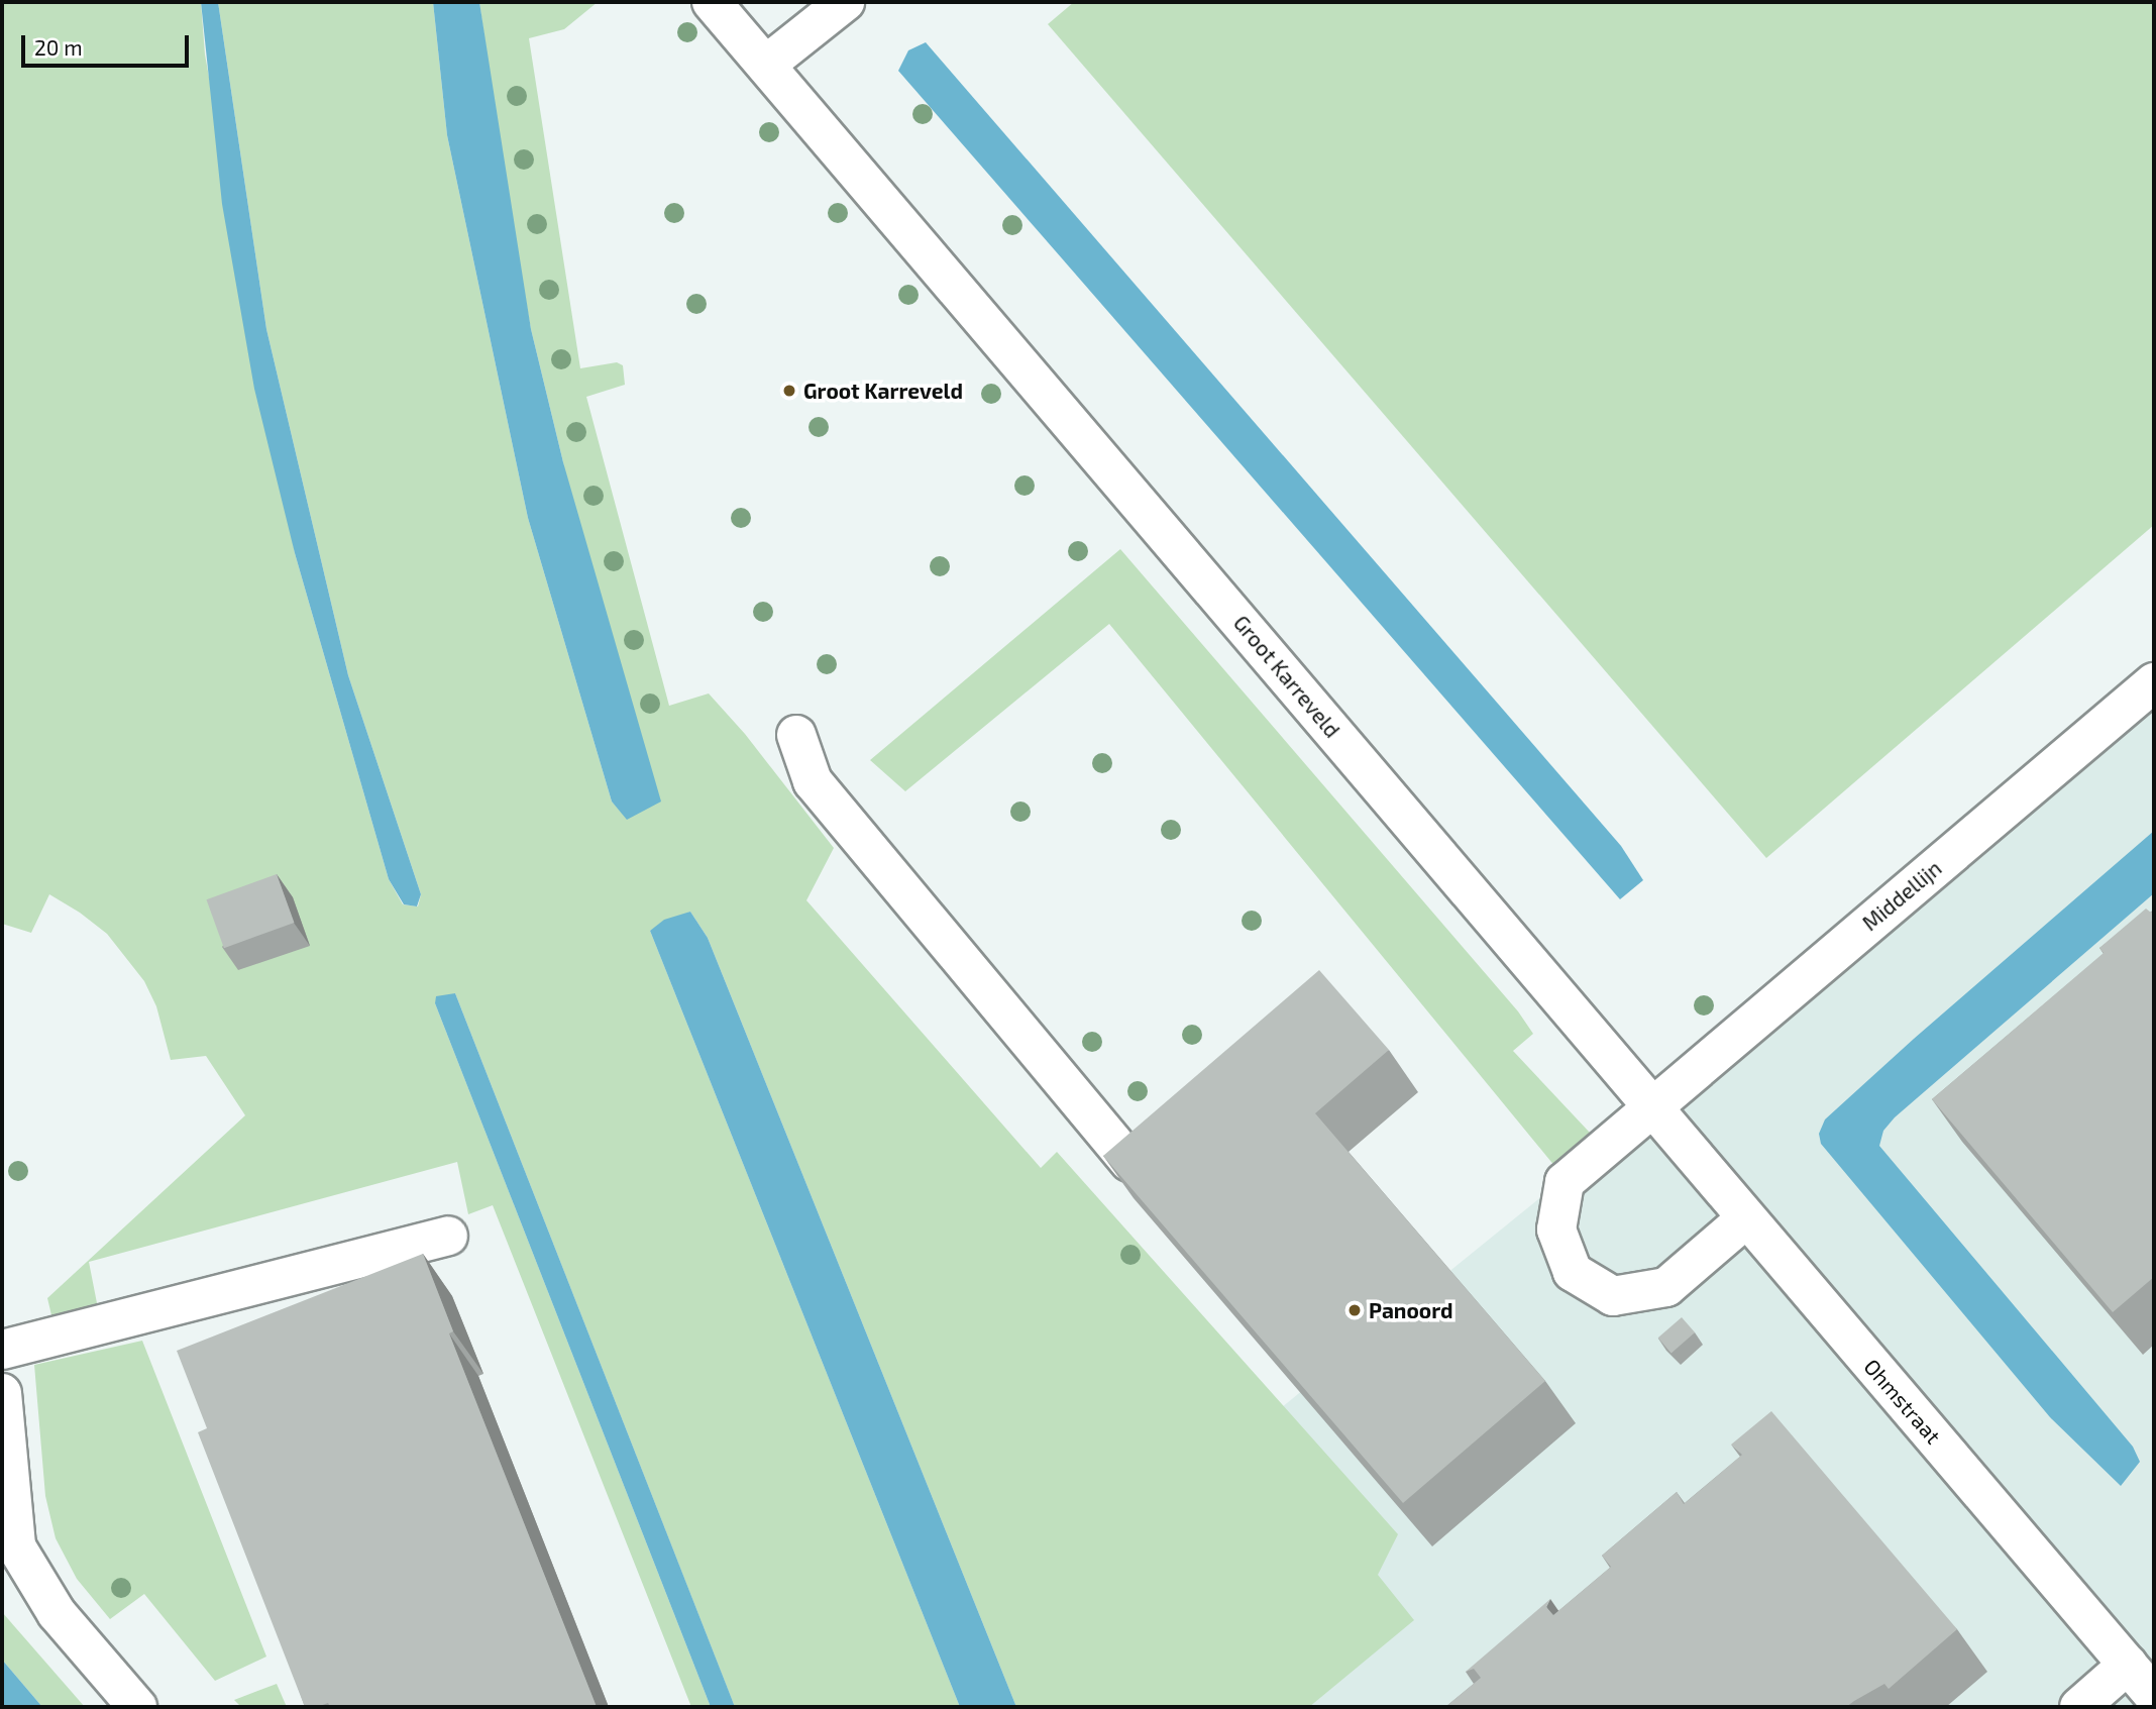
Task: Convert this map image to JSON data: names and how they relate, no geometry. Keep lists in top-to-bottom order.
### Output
{
  "streets": {
    "street": ["Groot Karreveld", "Middellijn", "Ohmstraat"]
  },
  "crossings": [
    ["Groot Karreveld", "Middellijn"],
    ["Groot Karreveld", "Ohmstraat"],
    ["Middellijn", "Ohmstraat"]
  ],
  "places": ["Groot Karreveld", "Panoord"],
  "scale_bar": "20 m"
}
